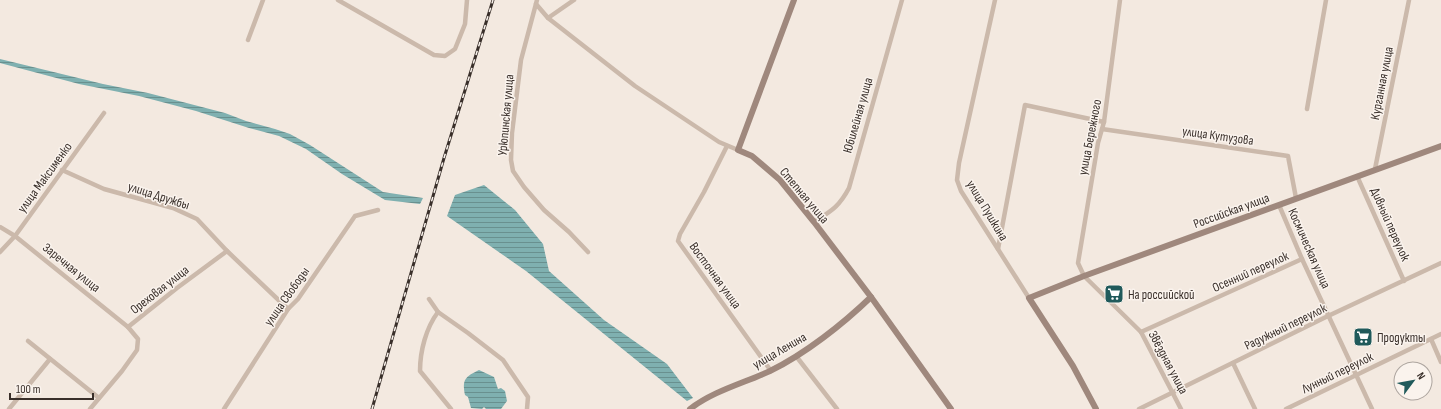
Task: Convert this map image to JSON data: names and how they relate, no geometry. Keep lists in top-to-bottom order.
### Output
{
  "streets": {
    "street": [
      "Курганная улица",
      "Урюпинская улица",
      "Юбилейная улица",
      "улица Кутузова",
      "улица Бережного",
      "улица Максименко",
      "улица Дружбы",
      "Степная улица",
      "улица Пушкина",
      "Российская улица",
      "Дивный переулок",
      "Космическая улица",
      "Заречная улица",
      "Осенний переулок",
      "Восточная улица",
      "Ореховая улица",
      "улица Свободы",
      "Радужный переулок",
      "улица Ленина",
      "Звёздная улица",
      "Лунный переулок"
    ]
  },
  "crossings": [
    ["Курганная улица", "Российская улица"],
    ["Урюпинская улица", "Степная улица"],
    ["Юбилейная улица", "Степная улица"],
    ["улица Кутузова", "улица Бережного"],
    ["улица Кутузова", "Российская улица"],
    ["улица Бережного", "Российская улица"],
    ["улица Бережного", "Звёздная улица"],
    ["улица Максименко", "улица Дружбы"],
    ["улица Максименко", "Заречная улица"],
    ["улица Дружбы", "Ореховая улица"],
    ["улица Дружбы", "улица Свободы"],
    ["Степная улица", "Восточная улица"],
    ["Степная улица", "улица Ленина"],
    ["улица Пушкина", "Российская улица"],
    ["Российская улица", "Дивный переулок"],
    ["Российская улица", "Космическая улица"],
    ["Российская улица", "Звёздная улица"],
    ["Дивный переулок", "Радужный переулок"],
    ["Космическая улица", "Осенний переулок"],
    ["Космическая улица", "Радужный переулок"],
    ["Космическая улица", "Лунный переулок"],
    ["Заречная улица", "Ореховая улица"],
    ["Осенний переулок", "Звёздная улица"],
    ["Восточная улица", "улица Ленина"],
    ["Радужный переулок", "Звёздная улица"]
  ],
  "places": {
    "supermarket": ["На российской", "Продукты"]
  },
  "scale_bar": "100 m",
  "north": "top right"
}
